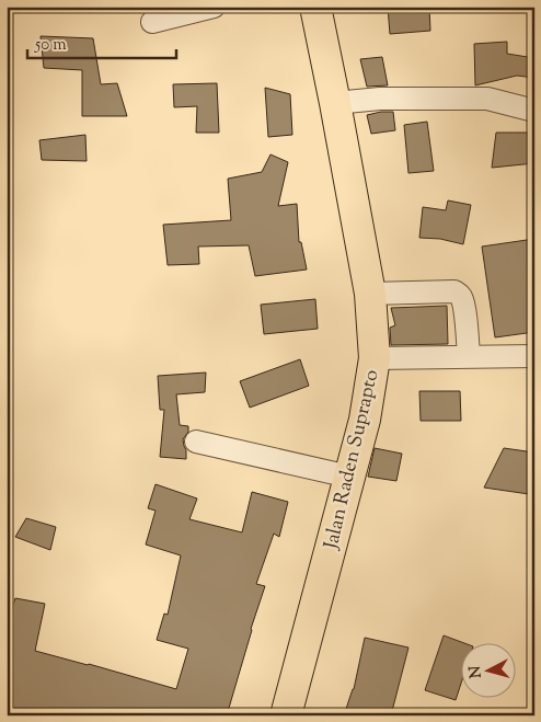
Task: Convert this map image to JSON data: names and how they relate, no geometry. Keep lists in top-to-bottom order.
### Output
{
  "streets": {
    "highway": ["Jalan Raden Suprapto"]
  },
  "scale_bar": "50 m",
  "north": "left"
}
